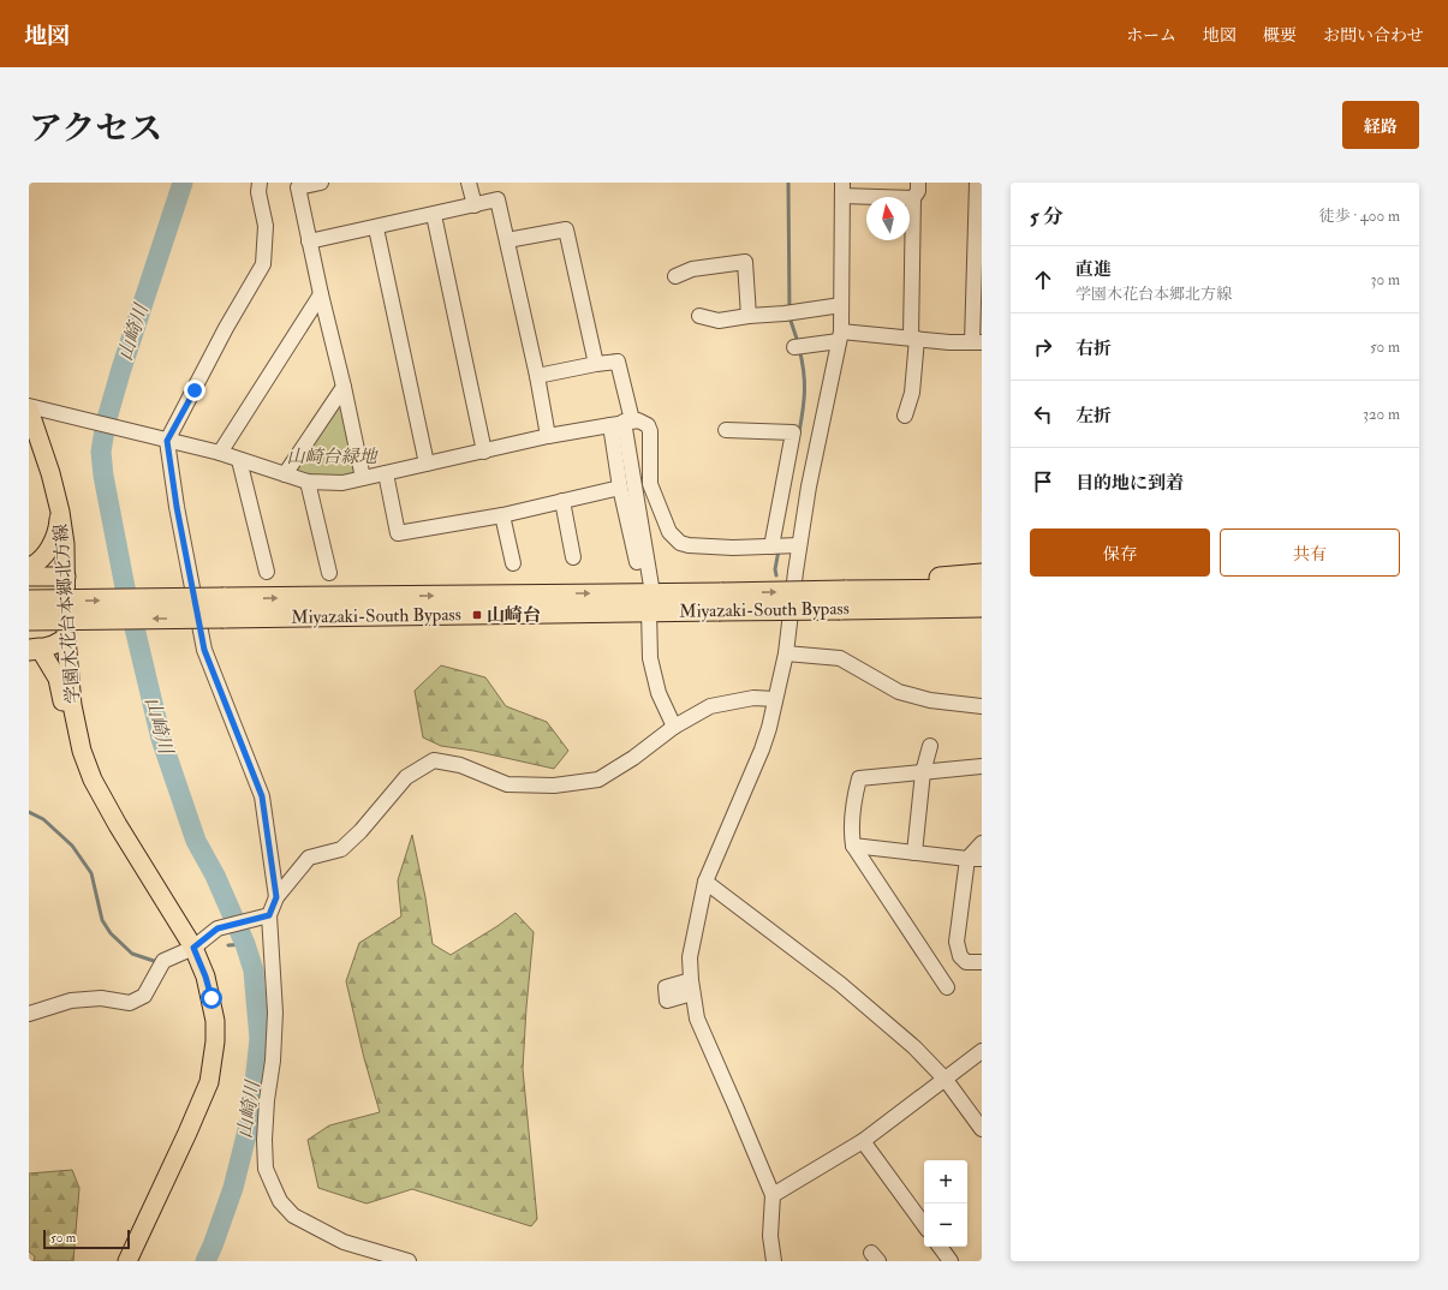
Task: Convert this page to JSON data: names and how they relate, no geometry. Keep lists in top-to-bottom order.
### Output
{
  "streets": {
    "highway": ["Miyazaki-South Bypass"],
    "main road": ["学園木花台本郷北方線"]
  },
  "water": ["山崎川"],
  "parks": ["山崎台緑地"],
  "places": {
    "transit": ["山崎台"]
  },
  "scale_bar": "50 m",
  "north": "top",
  "page": {
    "header": "地図",
    "nav": [
      "ホーム",
      "地図",
      "概要",
      "お問い合わせ"
    ],
    "title": "アクセス",
    "buttons": [
      "経路",
      ["保存", "共有"]
    ],
    "heading": ["5 分", "徒歩 · 400 m"],
    "list": [
      ["直進", "学園木花台本郷北方線", "30 m"],
      ["右折", "50 m"],
      ["左折", "320 m"],
      "目的地に到着"
    ],
    "map_buttons": ["+", "−"],
    "scale": "50 m"
  }
}
